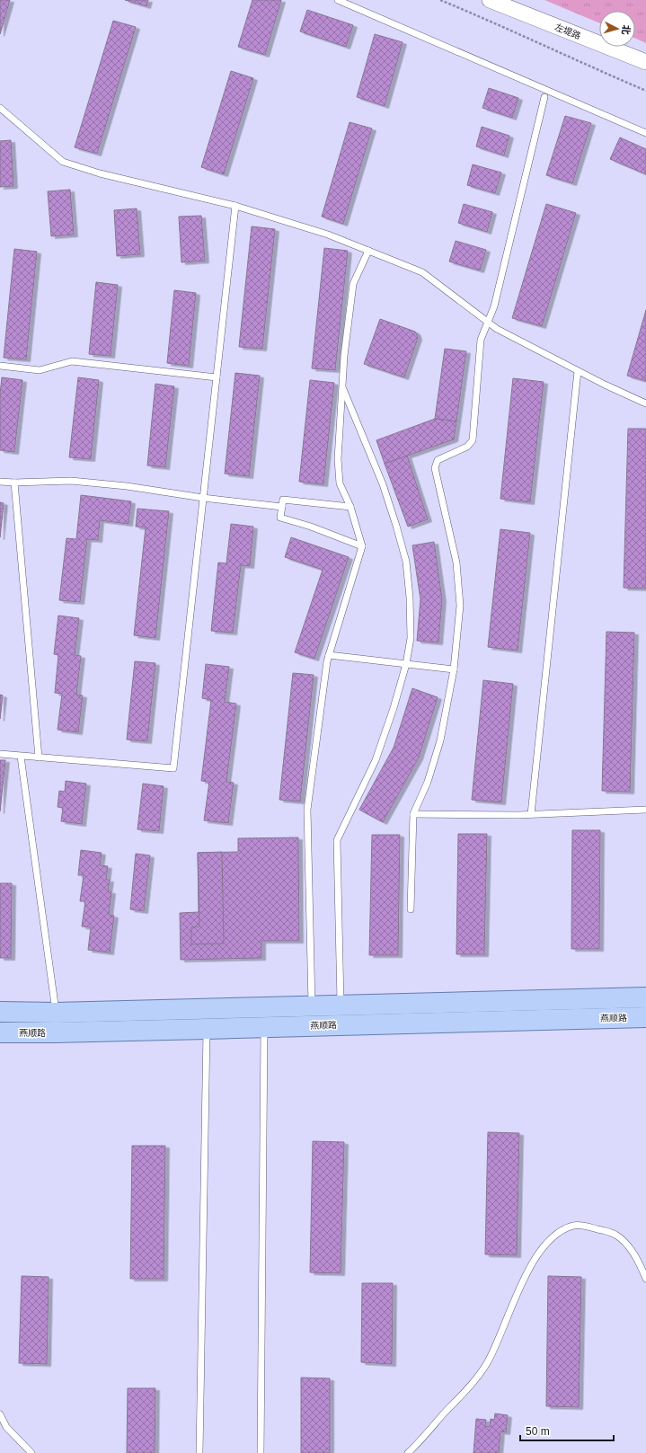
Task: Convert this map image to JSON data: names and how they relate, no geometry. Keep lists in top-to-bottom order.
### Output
{
  "streets": {
    "main road": ["燕顺路"],
    "street": ["左堤路"]
  },
  "scale_bar": "50 m",
  "north": "right"
}
